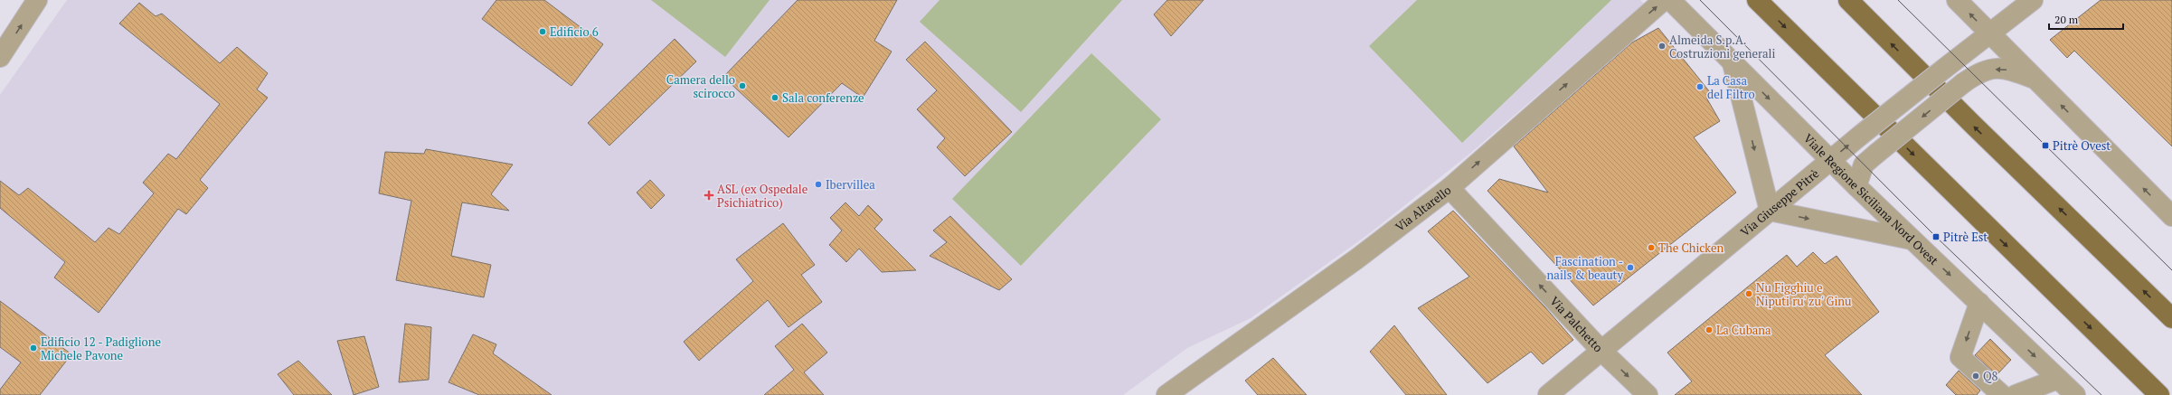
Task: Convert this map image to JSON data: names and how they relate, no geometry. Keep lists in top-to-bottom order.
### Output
{
  "streets": {
    "street": [
      "Viale Regione Siciliana Nord Ovest",
      "Via Giuseppe Pitrè",
      "Via Altarello",
      "Via Palchetto"
    ]
  },
  "crossings": [
    ["Viale Regione Siciliana Nord Ovest", "Via Giuseppe Pitrè"],
    ["Via Giuseppe Pitrè", "Via Palchetto"],
    ["Via Altarello", "Via Palchetto"]
  ],
  "one_way": ["Viale Regione Siciliana Nord Ovest", "Via Altarello"],
  "places": {
    "other": [
      "Edificio 6",
      "Almeida S.p.A. Costruzioni generali",
      "Camera dello scirocco",
      "La Casa del Filtro",
      "Sala conferenze",
      "Ibervillea",
      "The Chicken",
      "Fascination - nails & beauty",
      "Nu Figghiu e Niputi ru' zu' Ginu",
      "La Cubana",
      "Edificio 12 - Padiglione Michele Pavone",
      "Q8"
    ],
    "transit": ["Pitrè Ovest", "Pitrè Est"],
    "health": ["ASL (ex Ospedale Psichiatrico)"]
  },
  "scale_bar": "20 m"
}
